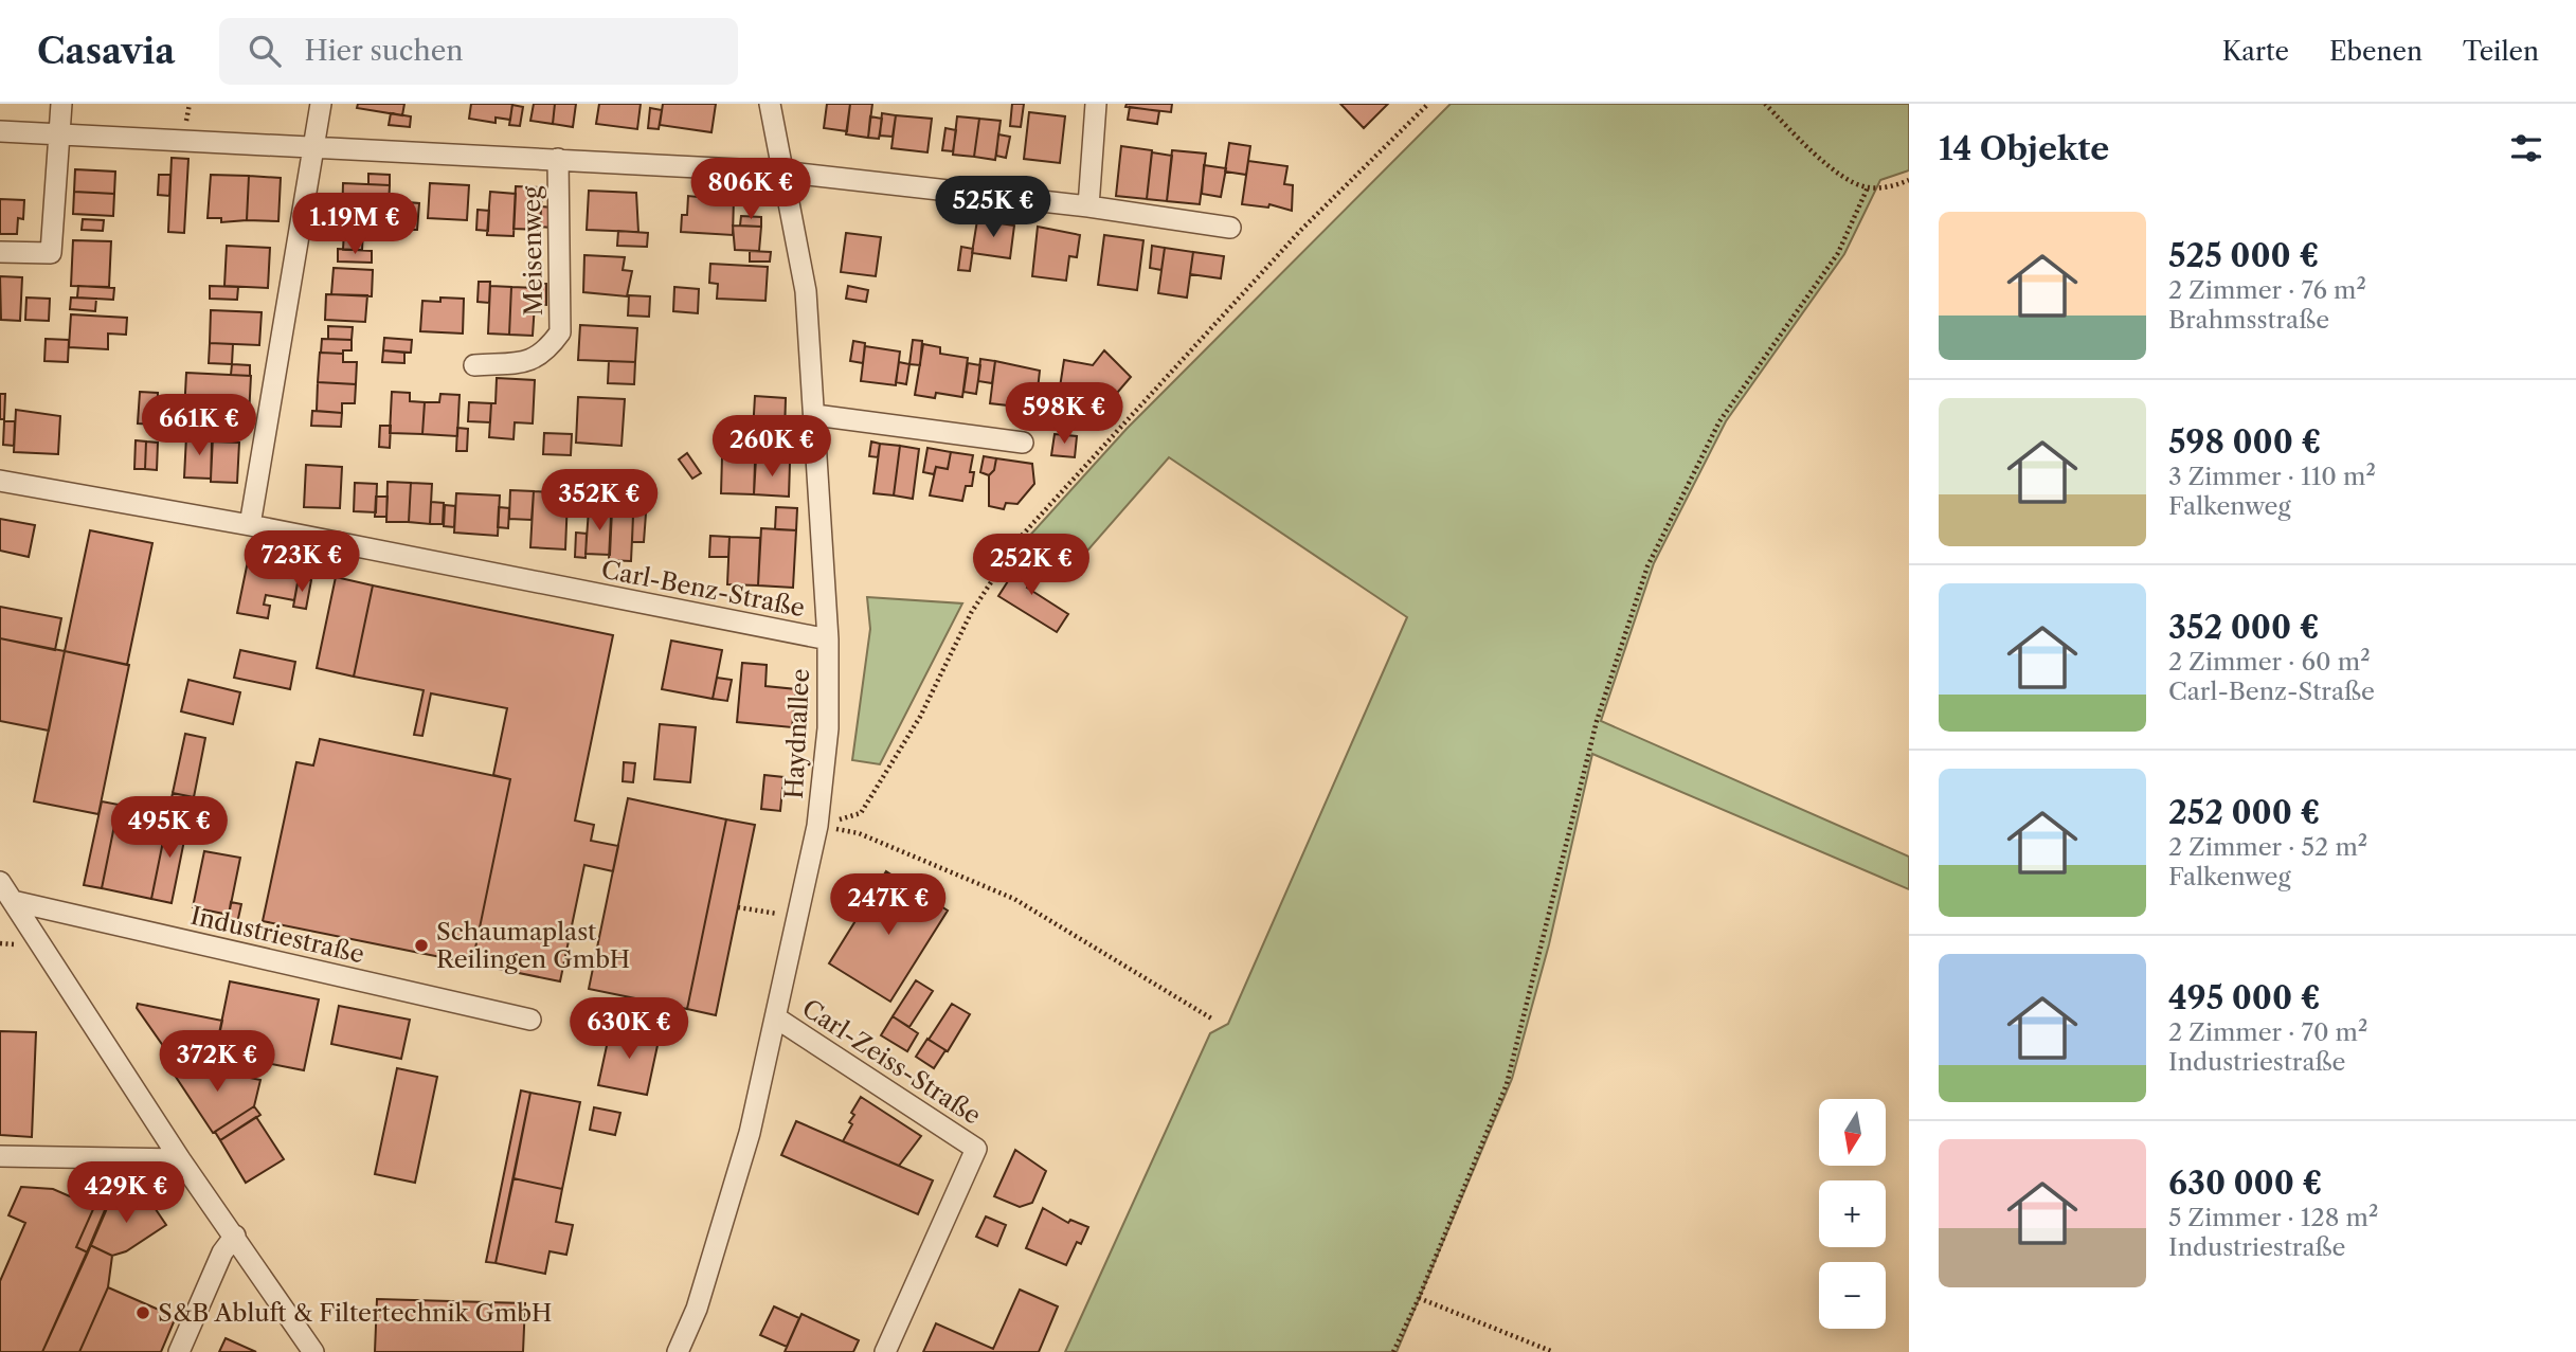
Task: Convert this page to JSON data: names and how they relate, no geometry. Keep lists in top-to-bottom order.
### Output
{
  "streets": {
    "street": [
      "Meisenweg",
      "Carl-Benz-Straße",
      "Haydnallee",
      "Industriestraße",
      "Carl-Zeiss-Straße"
    ]
  },
  "crossings": [
    ["Carl-Benz-Straße", "Haydnallee"],
    ["Haydnallee", "Carl-Zeiss-Straße"]
  ],
  "places": ["Schaumaplast Reilingen GmbH", "S&B Abluft & Filtertechnik GmbH"],
  "north": "bottom",
  "page": {
    "header": "Casavia",
    "search": "Hier suchen",
    "nav": ["Karte", "Ebenen", "Teilen"],
    "heading": "14 Objekte",
    "price": [
      "806K €",
      "525K €",
      "1.19M €",
      "598K €",
      "661K €",
      "260K €",
      "352K €",
      "723K €",
      "252K €",
      "495K €",
      "247K €",
      "630K €",
      "372K €",
      "429K €"
    ],
    "list": [
      {
        "name": "525 000 €",
        "note": "2 Zimmer · 76 m² · Brahmsstraße"
      },
      {
        "name": "598 000 €",
        "note": "3 Zimmer · 110 m² · Falkenweg"
      },
      {
        "name": "352 000 €",
        "note": "2 Zimmer · 60 m² · Carl-Benz-Straße"
      },
      {
        "name": "252 000 €",
        "note": "2 Zimmer · 52 m² · Falkenweg"
      },
      {
        "name": "495 000 €",
        "note": "2 Zimmer · 70 m² · Industriestraße"
      },
      {
        "name": "630 000 €",
        "note": "5 Zimmer · 128 m² · Industriestraße"
      }
    ],
    "map_buttons": ["+", "−"]
  }
}
